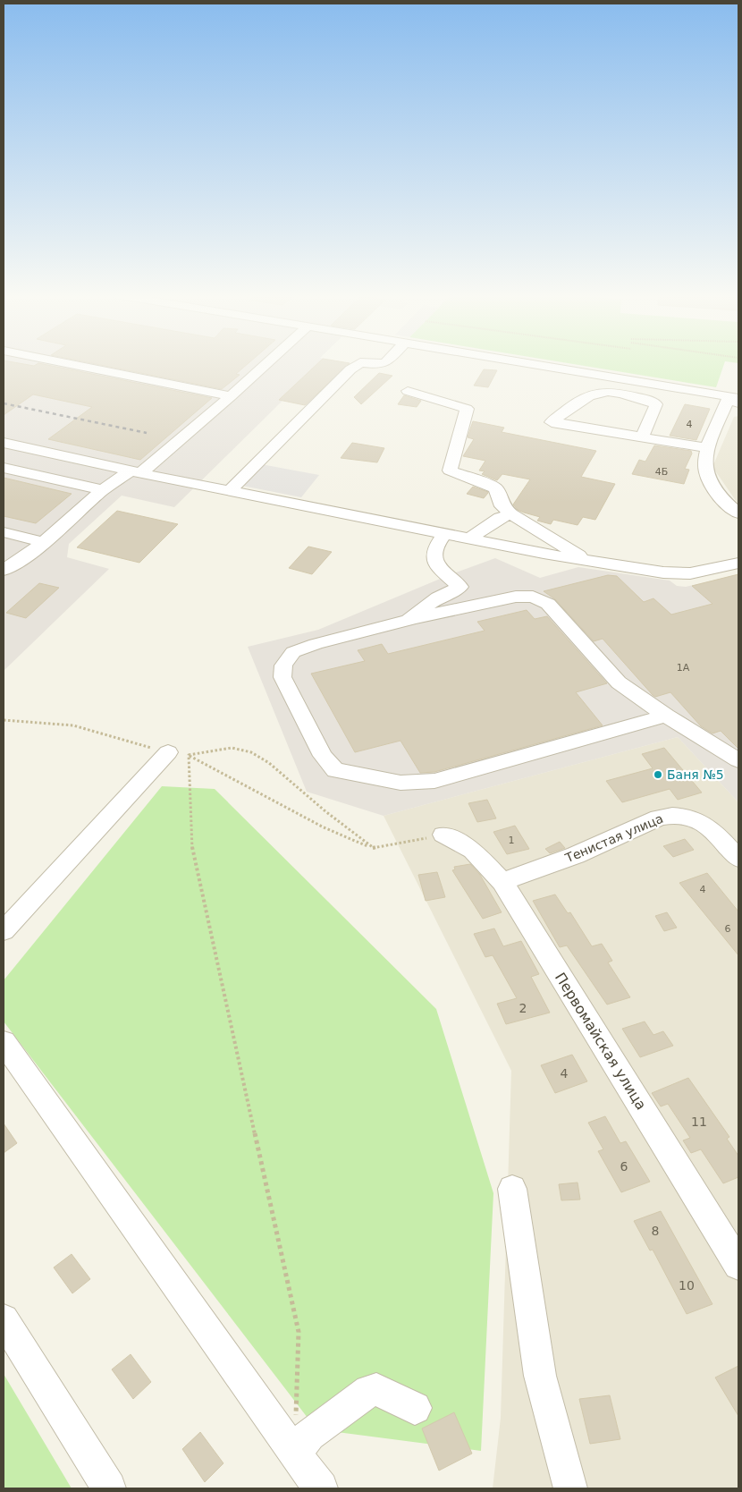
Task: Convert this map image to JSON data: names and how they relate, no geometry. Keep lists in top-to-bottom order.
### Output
{
  "streets": {
    "street": ["Тенистая улица", "Первомайская улица"]
  },
  "crossings": [
    ["Тенистая улица", "Первомайская улица"]
  ],
  "places": ["Баня №5"],
  "house_numbers": [
    "4",
    "4Б",
    "1А",
    "1",
    "4",
    "6",
    "2",
    "4",
    "11",
    "6",
    "8",
    "10"
  ]
}
